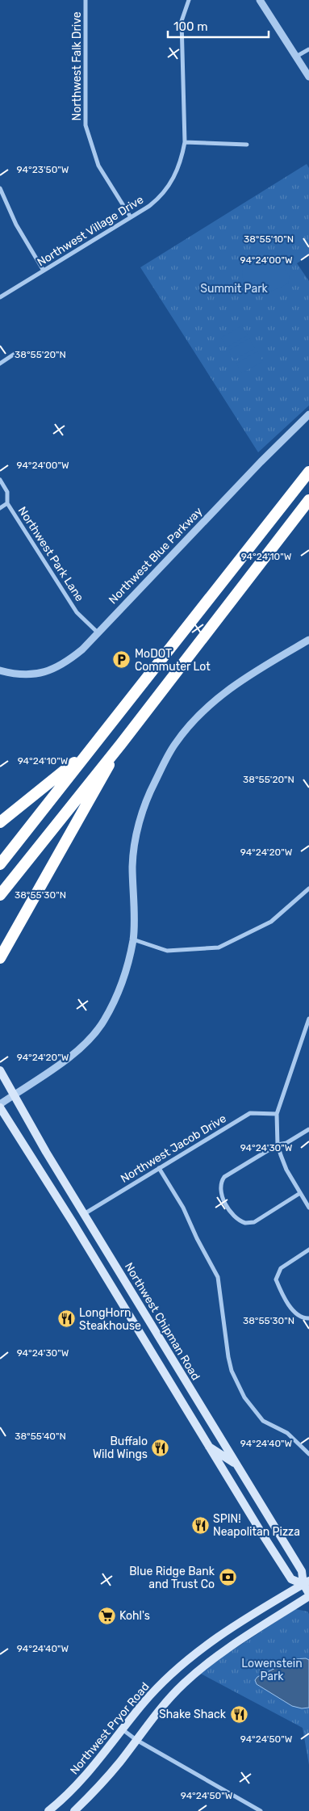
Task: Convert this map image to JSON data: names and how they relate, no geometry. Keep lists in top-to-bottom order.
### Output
{
  "streets": {
    "main road": ["Northwest Chipman Road", "Northwest Pryor Road"],
    "street": [
      "Northwest Falk Drive",
      "Northwest Village Drive",
      "Northwest Park Lane",
      "Northwest Blue Parkway",
      "Northwest Jacob Drive"
    ]
  },
  "crossings": [
    ["Northwest Falk Drive", "Northwest Village Drive"],
    ["Northwest Park Lane", "Northwest Blue Parkway"],
    ["Northwest Jacob Drive", "Northwest Chipman Road"],
    ["Northwest Chipman Road", "Northwest Pryor Road"]
  ],
  "parks": ["Summit Park", "Lowenstein Park"],
  "places": {
    "parking": ["MoDOT Commuter Lot"],
    "restaurant": [
      "LongHorn Steakhouse",
      "Buffalo Wild Wings",
      "SPIN! Neapolitan Pizza",
      "Shake Shack"
    ],
    "bank": ["Blue Ridge Bank and Trust Co"],
    "supermarket": ["Kohl's"]
  },
  "scale_bar": "100 m",
  "coordinates": [
    "94°23'50\"W",
    "38°55'10\"N",
    "94°24'00\"W",
    "38°55'20\"N",
    "94°24'10\"W",
    "94°24'20\"W",
    "38°55'30\"N",
    "94°24'30\"W",
    "38°55'40\"N",
    "94°24'40\"W",
    "94°24'50\"W"
  ]
}
